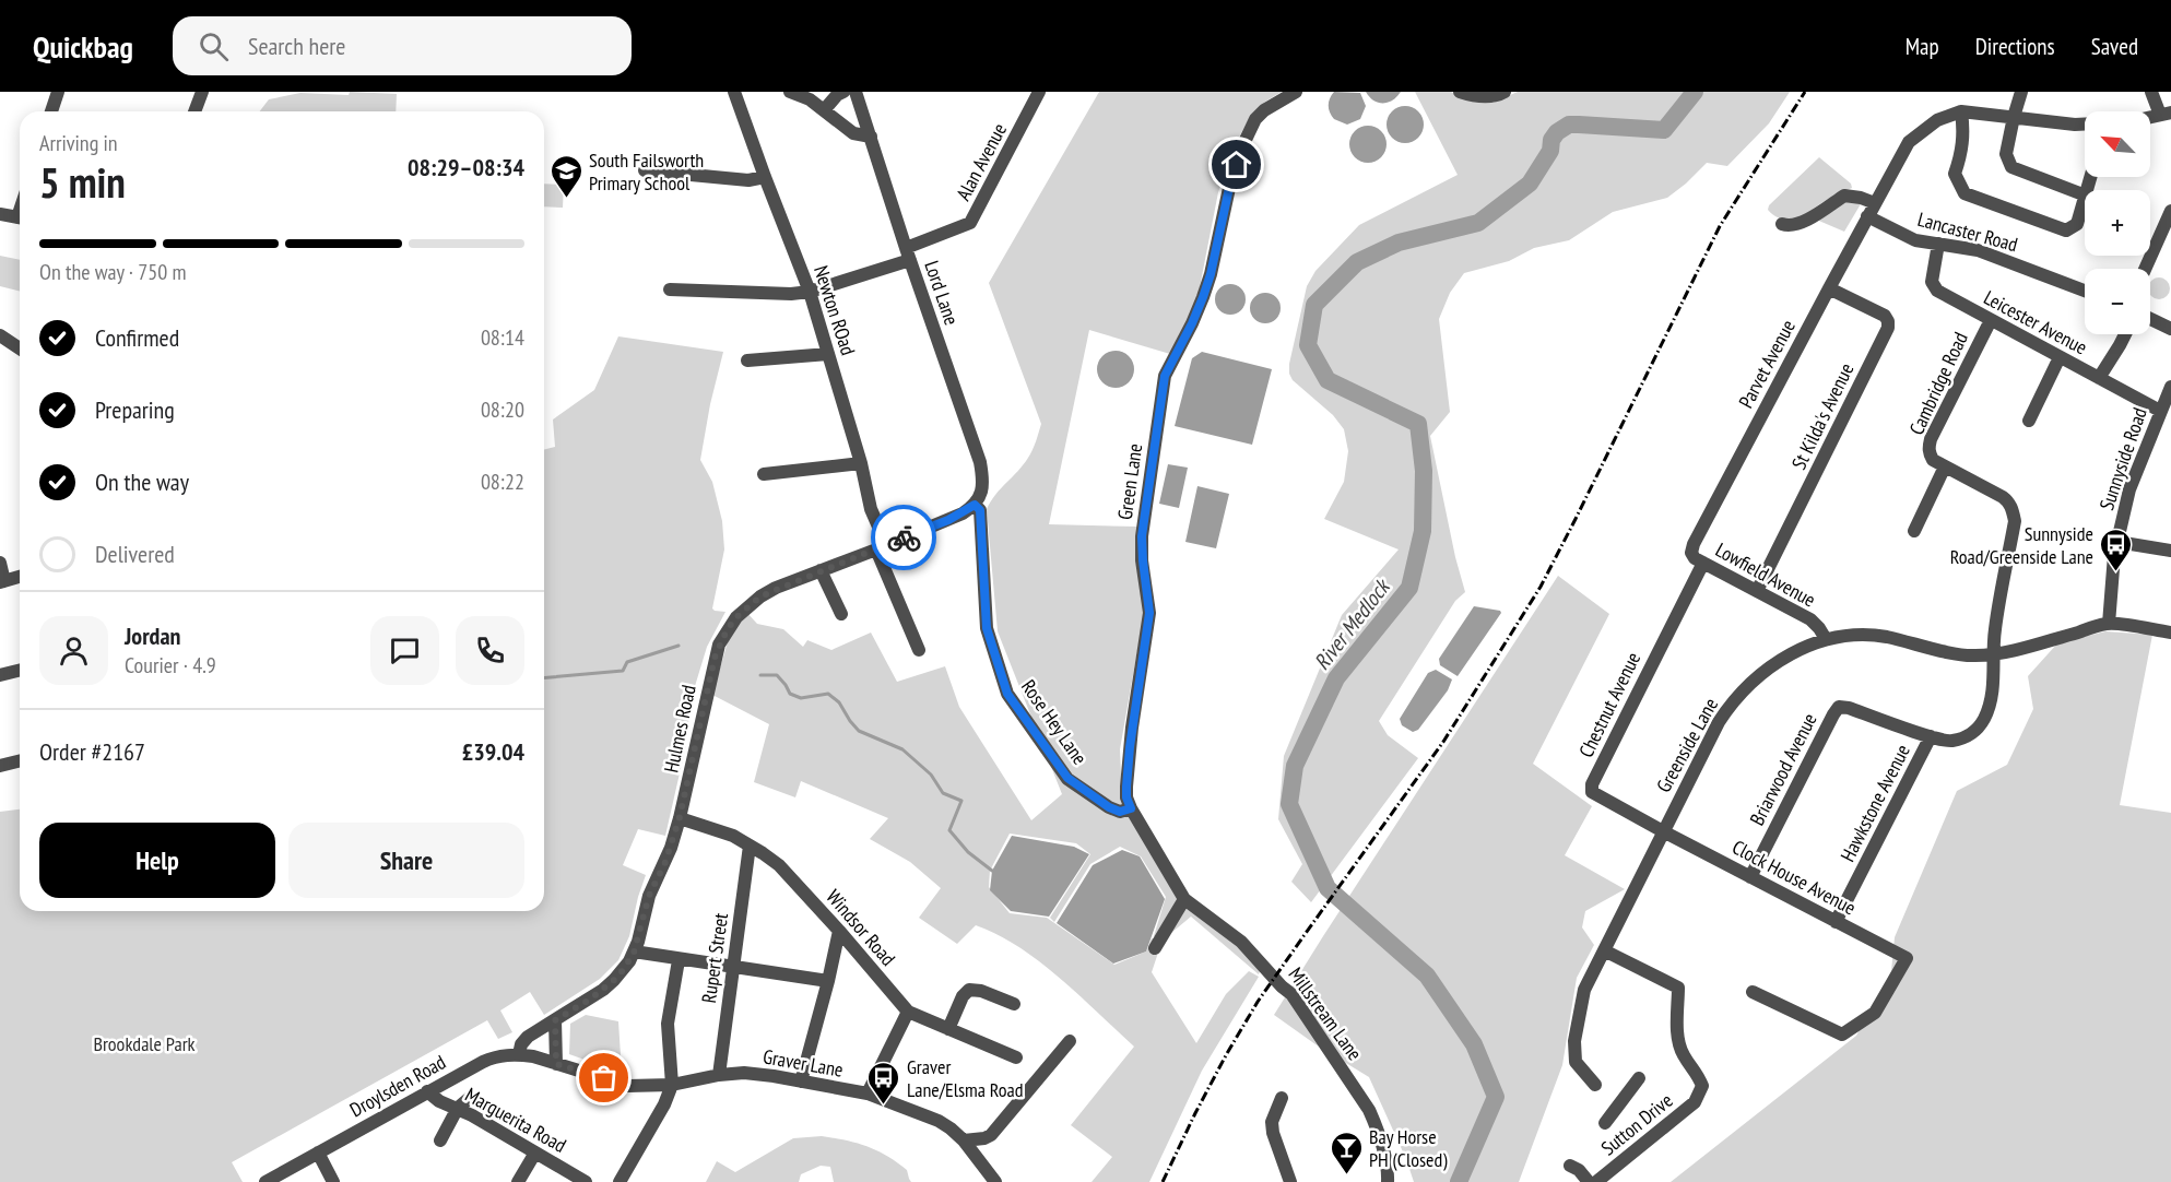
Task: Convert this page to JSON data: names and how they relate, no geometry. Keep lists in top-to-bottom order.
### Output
{
  "streets": {
    "street": [
      "Alan Avenue",
      "Lancaster Road",
      "Lord Lane",
      "Newton ROad",
      "Leicester Avenue",
      "Parvet Avenue",
      "Cambridge Road",
      "St Kilda's Avenue",
      "Sunnyside Road",
      "Green Lane",
      "Lowfield Avenue",
      "Chestnut Avenue",
      "Rose Hey Lane",
      "Hulmes Road",
      "Greenside Lane",
      "Briarwood Avenue",
      "Hawkstone Avenue",
      "Clock House Avenue",
      "Windsor Road",
      "Rupert Street",
      "Millstream Lane",
      "Graver Lane",
      "Droylsden Road",
      "Marguerita Road",
      "Sutton Drive"
    ]
  },
  "crossings": [
    ["Alan Avenue", "Lord Lane"],
    ["Alan Avenue", "Newton ROad"],
    ["Lancaster Road", "Leicester Avenue"],
    ["Lancaster Road", "Parvet Avenue"],
    ["Lord Lane", "Rose Hey Lane"],
    ["Lord Lane", "Hulmes Road"],
    ["Newton ROad", "Hulmes Road"],
    ["Leicester Avenue", "Cambridge Road"],
    ["Leicester Avenue", "Sunnyside Road"],
    ["Parvet Avenue", "St Kilda's Avenue"],
    ["Parvet Avenue", "Lowfield Avenue"],
    ["St Kilda's Avenue", "Lowfield Avenue"],
    ["Sunnyside Road", "Greenside Lane"],
    ["Green Lane", "Rose Hey Lane"],
    ["Green Lane", "Millstream Lane"],
    ["Lowfield Avenue", "Chestnut Avenue"],
    ["Lowfield Avenue", "Greenside Lane"],
    ["Chestnut Avenue", "Greenside Lane"],
    ["Chestnut Avenue", "Clock House Avenue"],
    ["Rose Hey Lane", "Hulmes Road"],
    ["Hulmes Road", "Windsor Road"],
    ["Hulmes Road", "Droylsden Road"],
    ["Greenside Lane", "Briarwood Avenue"],
    ["Greenside Lane", "Clock House Avenue"],
    ["Greenside Lane", "Sutton Drive"],
    ["Briarwood Avenue", "Hawkstone Avenue"],
    ["Briarwood Avenue", "Clock House Avenue"],
    ["Hawkstone Avenue", "Clock House Avenue"],
    ["Windsor Road", "Rupert Street"],
    ["Rupert Street", "Graver Lane"],
    ["Graver Lane", "Droylsden Road"],
    ["Droylsden Road", "Marguerita Road"]
  ],
  "water": ["River Medlock"],
  "parks": ["Brookdale Park"],
  "places": {
    "school or university": ["South Failsworth Primary School"],
    "bus stop": ["Sunnyside Road/Greenside Lane", "Graver Lane/Elsma Road"],
    "bar": ["Bay Horse PH (Closed)"]
  },
  "north": "top left",
  "page": {
    "header": "Quickbag",
    "search": "Search here",
    "nav": ["Map", "Directions", "Saved"],
    "map_buttons": ["+", "−"],
    "heading": ["5 min", "Arriving in", "08:29–08:34"],
    "panel": [
      "Jordan",
      "Courier · 4.9",
      "Order #2167",
      "£39.04"
    ],
    "bar": "On the way · 750 m",
    "list": [
      ["Confirmed", "08:14"],
      ["Preparing", "08:20"],
      ["On the way", "08:22"],
      "Delivered"
    ],
    "buttons": ["Help", "Share"]
  }
}
